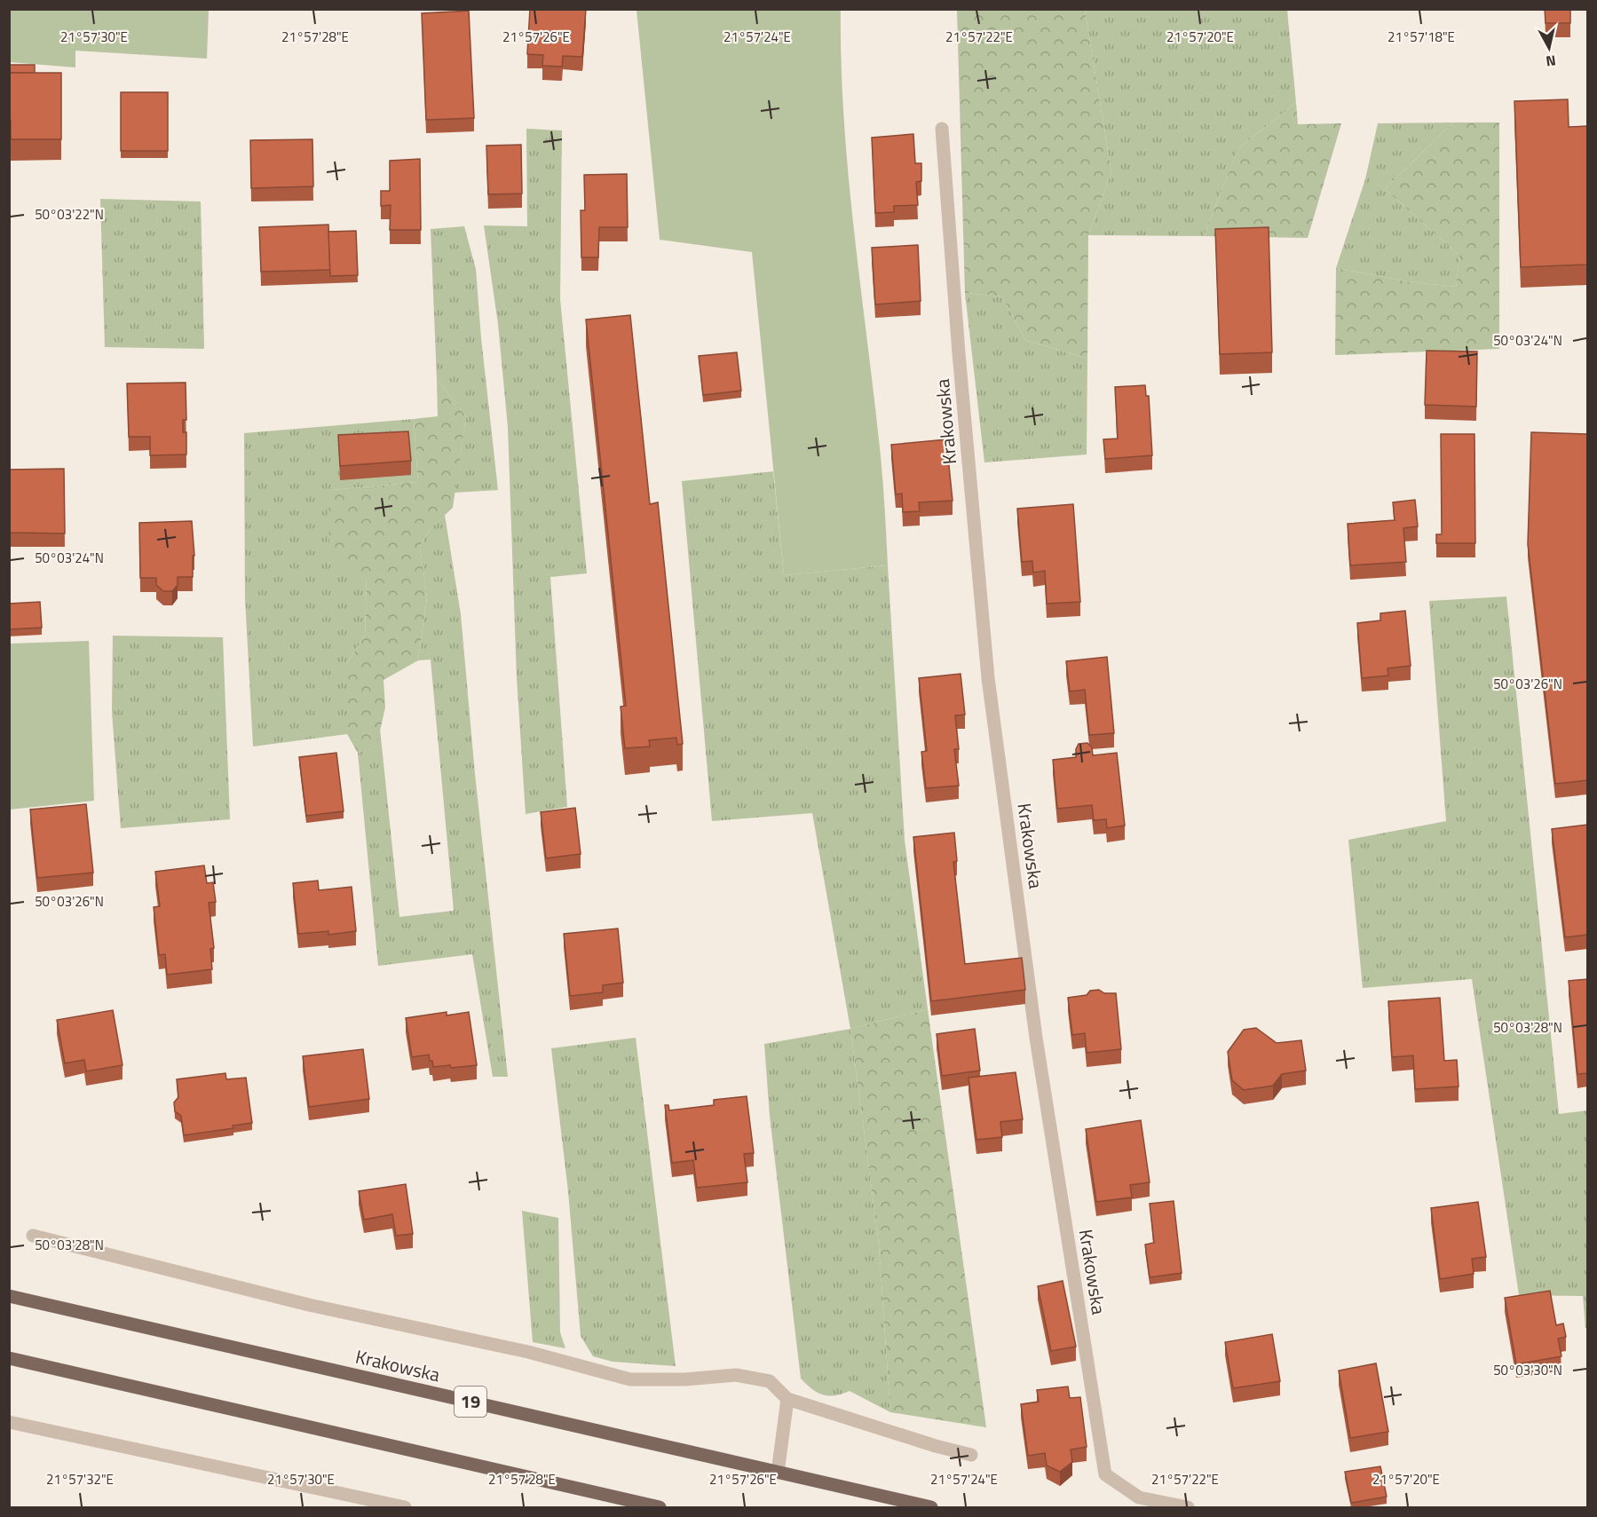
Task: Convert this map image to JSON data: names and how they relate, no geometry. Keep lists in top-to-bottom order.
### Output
{
  "streets": {
    "main road": ["Krakowska", "19"]
  },
  "north": "bottom",
  "coordinates": [
    "21°57'30\"E",
    "21°57'28\"E",
    "21°57'26\"E",
    "21°57'24\"E",
    "21°57'22\"E",
    "21°57'20\"E",
    "21°57'18\"E",
    "50°03'22\"N",
    "50°03'24\"N",
    "50°03'26\"N",
    "50°03'28\"N",
    "50°03'30\"N",
    "21°57'32\"E"
  ]
}
